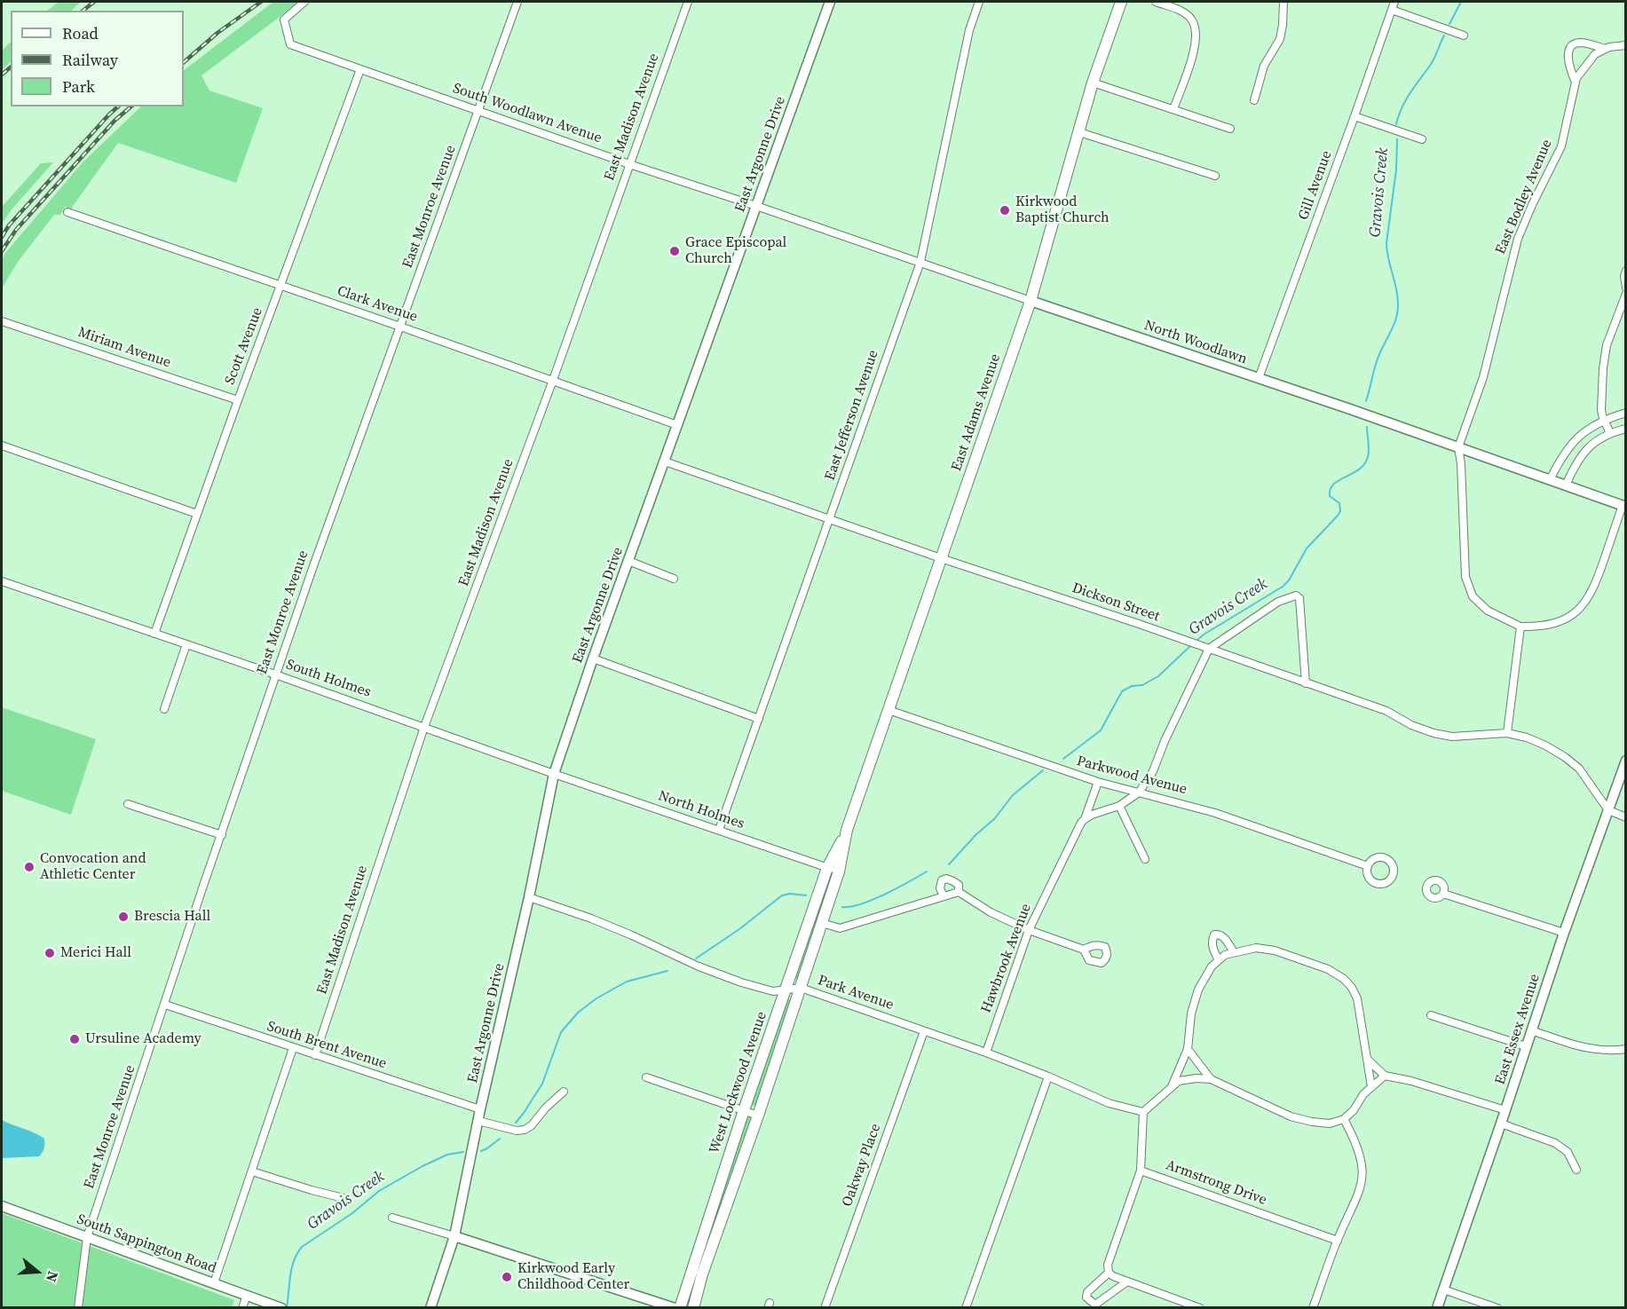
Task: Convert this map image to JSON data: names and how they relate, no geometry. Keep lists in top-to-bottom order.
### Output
{
  "streets": {
    "main road": ["East Adams Avenue", "West Lockwood Avenue"],
    "street": [
      "South Woodlawn Avenue",
      "East Madison Avenue",
      "East Argonne Drive",
      "Gill Avenue",
      "East Bodley Avenue",
      "East Monroe Avenue",
      "Clark Avenue",
      "North Woodlawn",
      "Scott Avenue",
      "Miriam Avenue",
      "East Jefferson Avenue",
      "Dickson Street",
      "South Holmes",
      "Parkwood Avenue",
      "North Holmes",
      "Hawbrook Avenue",
      "Park Avenue",
      "East Essex Avenue",
      "South Brent Avenue",
      "Oakway Place",
      "Armstrong Drive",
      "South Sappington Road"
    ]
  },
  "crossings": [
    ["South Woodlawn Avenue", "East Madison Avenue"],
    ["South Woodlawn Avenue", "East Argonne Drive"],
    ["South Woodlawn Avenue", "East Monroe Avenue"],
    ["South Woodlawn Avenue", "North Woodlawn"],
    ["South Woodlawn Avenue", "Scott Avenue"],
    ["East Madison Avenue", "Clark Avenue"],
    ["East Madison Avenue", "South Holmes"],
    ["East Madison Avenue", "South Brent Avenue"],
    ["East Argonne Drive", "Clark Avenue"],
    ["East Argonne Drive", "North Woodlawn"],
    ["East Argonne Drive", "Dickson Street"],
    ["East Argonne Drive", "South Holmes"],
    ["East Argonne Drive", "North Holmes"],
    ["East Argonne Drive", "Park Avenue"],
    ["East Argonne Drive", "South Brent Avenue"],
    ["Gill Avenue", "North Woodlawn"],
    ["East Bodley Avenue", "North Woodlawn"],
    ["East Monroe Avenue", "Clark Avenue"],
    ["East Monroe Avenue", "South Holmes"],
    ["East Monroe Avenue", "South Brent Avenue"],
    ["East Monroe Avenue", "South Sappington Road"],
    ["Clark Avenue", "Scott Avenue"],
    ["North Woodlawn", "East Adams Avenue"],
    ["North Woodlawn", "East Jefferson Avenue"],
    ["Scott Avenue", "Miriam Avenue"],
    ["Scott Avenue", "South Holmes"],
    ["East Adams Avenue", "Dickson Street"],
    ["East Adams Avenue", "Parkwood Avenue"],
    ["East Adams Avenue", "North Holmes"],
    ["East Adams Avenue", "West Lockwood Avenue"],
    ["East Jefferson Avenue", "Dickson Street"],
    ["East Jefferson Avenue", "North Holmes"],
    ["Dickson Street", "East Essex Avenue"],
    ["South Holmes", "North Holmes"],
    ["Parkwood Avenue", "Hawbrook Avenue"],
    ["North Holmes", "West Lockwood Avenue"],
    ["Hawbrook Avenue", "Park Avenue"],
    ["Park Avenue", "West Lockwood Avenue"],
    ["Park Avenue", "Oakway Place"]
  ],
  "water": ["Gravois Creek"],
  "places": [
    "Kirkwood Baptist Church",
    "Grace Episcopal Church",
    "Convocation and Athletic Center",
    "Brescia Hall",
    "Merici Hall",
    "Ursuline Academy",
    "Kirkwood Early Childhood Center"
  ],
  "legend": ["Road", "Railway", "Park"],
  "north": "right"
}
